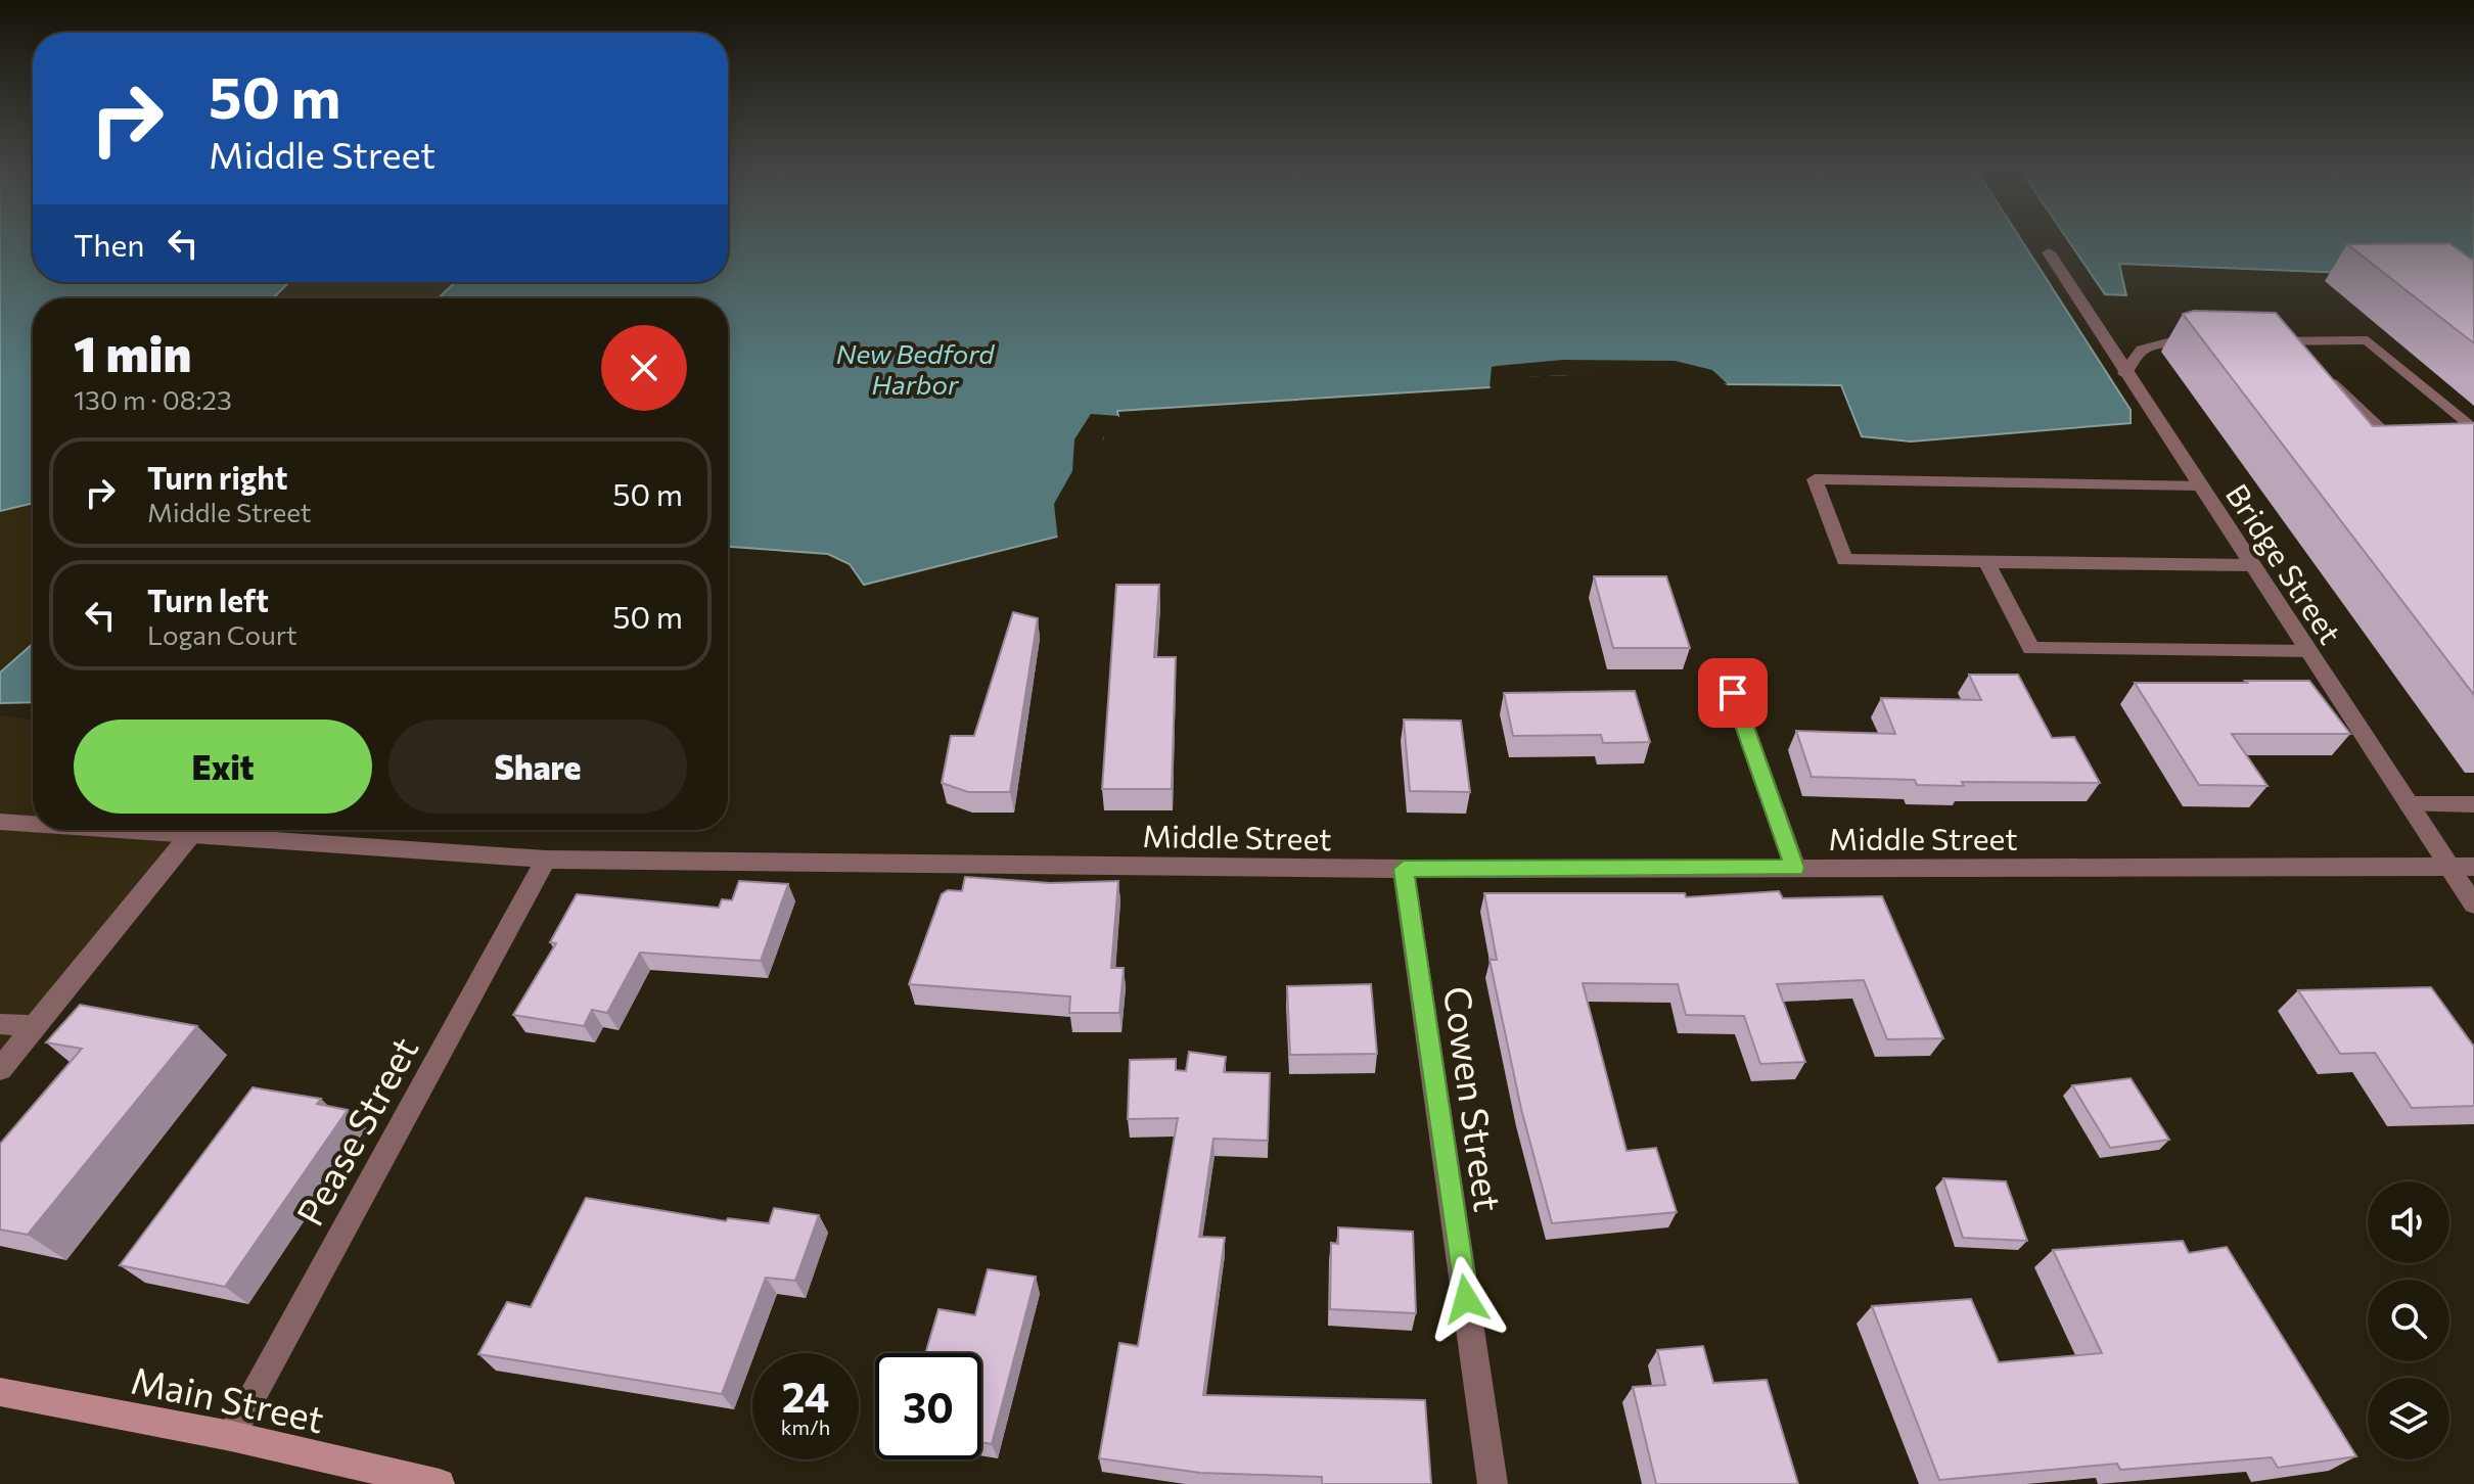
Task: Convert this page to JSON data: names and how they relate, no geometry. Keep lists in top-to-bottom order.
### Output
{
  "streets": {
    "main road": ["Main Street"],
    "street": [
      "Bridge Street",
      "Middle Street",
      "Cowen Street",
      "Pease Street"
    ]
  },
  "crossings": [
    ["Bridge Street", "Middle Street"],
    ["Middle Street", "Cowen Street"],
    ["Middle Street", "Pease Street"],
    ["Pease Street", "Main Street"]
  ],
  "water": ["New Bedford Harbor"],
  "page": {
    "turn": ["50 m", "Middle Street"],
    "then": "Then",
    "heading": ["1 min", "130 m · 08:23"],
    "list": [
      {
        "name": "Turn right",
        "note": "Middle Street",
        "value": "50 m"
      },
      {
        "name": "Turn left",
        "note": "Logan Court",
        "value": "50 m"
      }
    ],
    "buttons": ["Exit", "Share"],
    "speed": "24 km/h",
    "limit": "30"
  }
}
